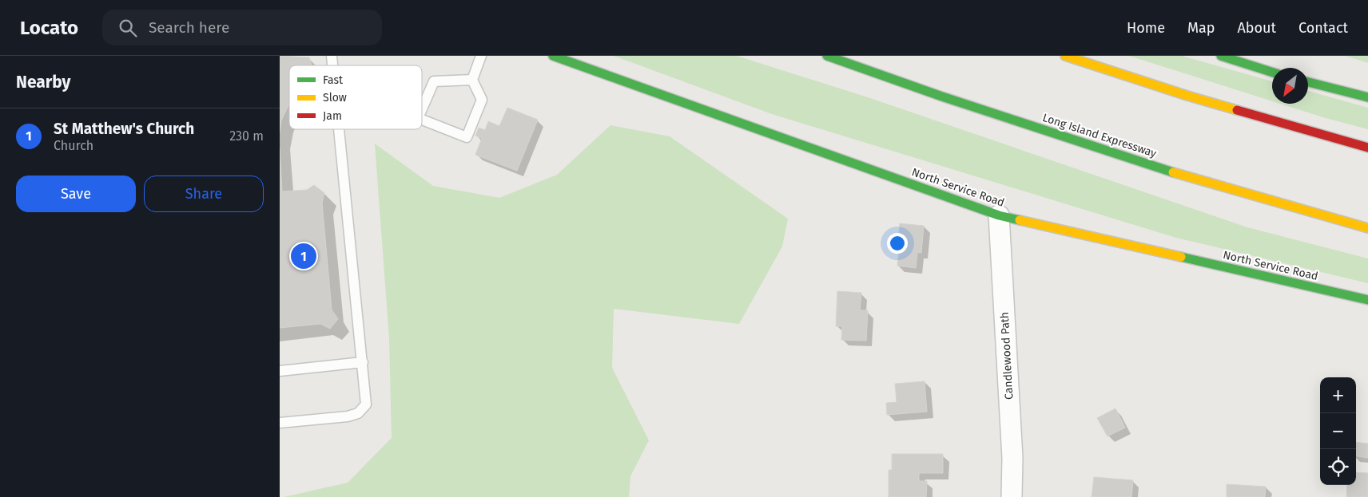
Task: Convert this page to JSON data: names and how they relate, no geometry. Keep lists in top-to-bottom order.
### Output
{
  "streets": {
    "main road": ["Long Island Expressway", "North Service Road"],
    "street": ["Candlewood Path"]
  },
  "crossings": [
    ["North Service Road", "Candlewood Path"]
  ],
  "legend": ["Fast", "Slow", "Jam"],
  "north": "bottom left",
  "page": {
    "header": "Locato",
    "search": "Search here",
    "nav": [
      "Home",
      "Map",
      "About",
      "Contact"
    ],
    "heading": "Nearby",
    "list": [
      {
        "mark": "1",
        "name": "St Matthew's Church",
        "note": "Church",
        "value": "230 m"
      }
    ],
    "buttons": ["Save", "Share"],
    "pins": "1",
    "map_buttons": ["+", "−"]
  }
}
